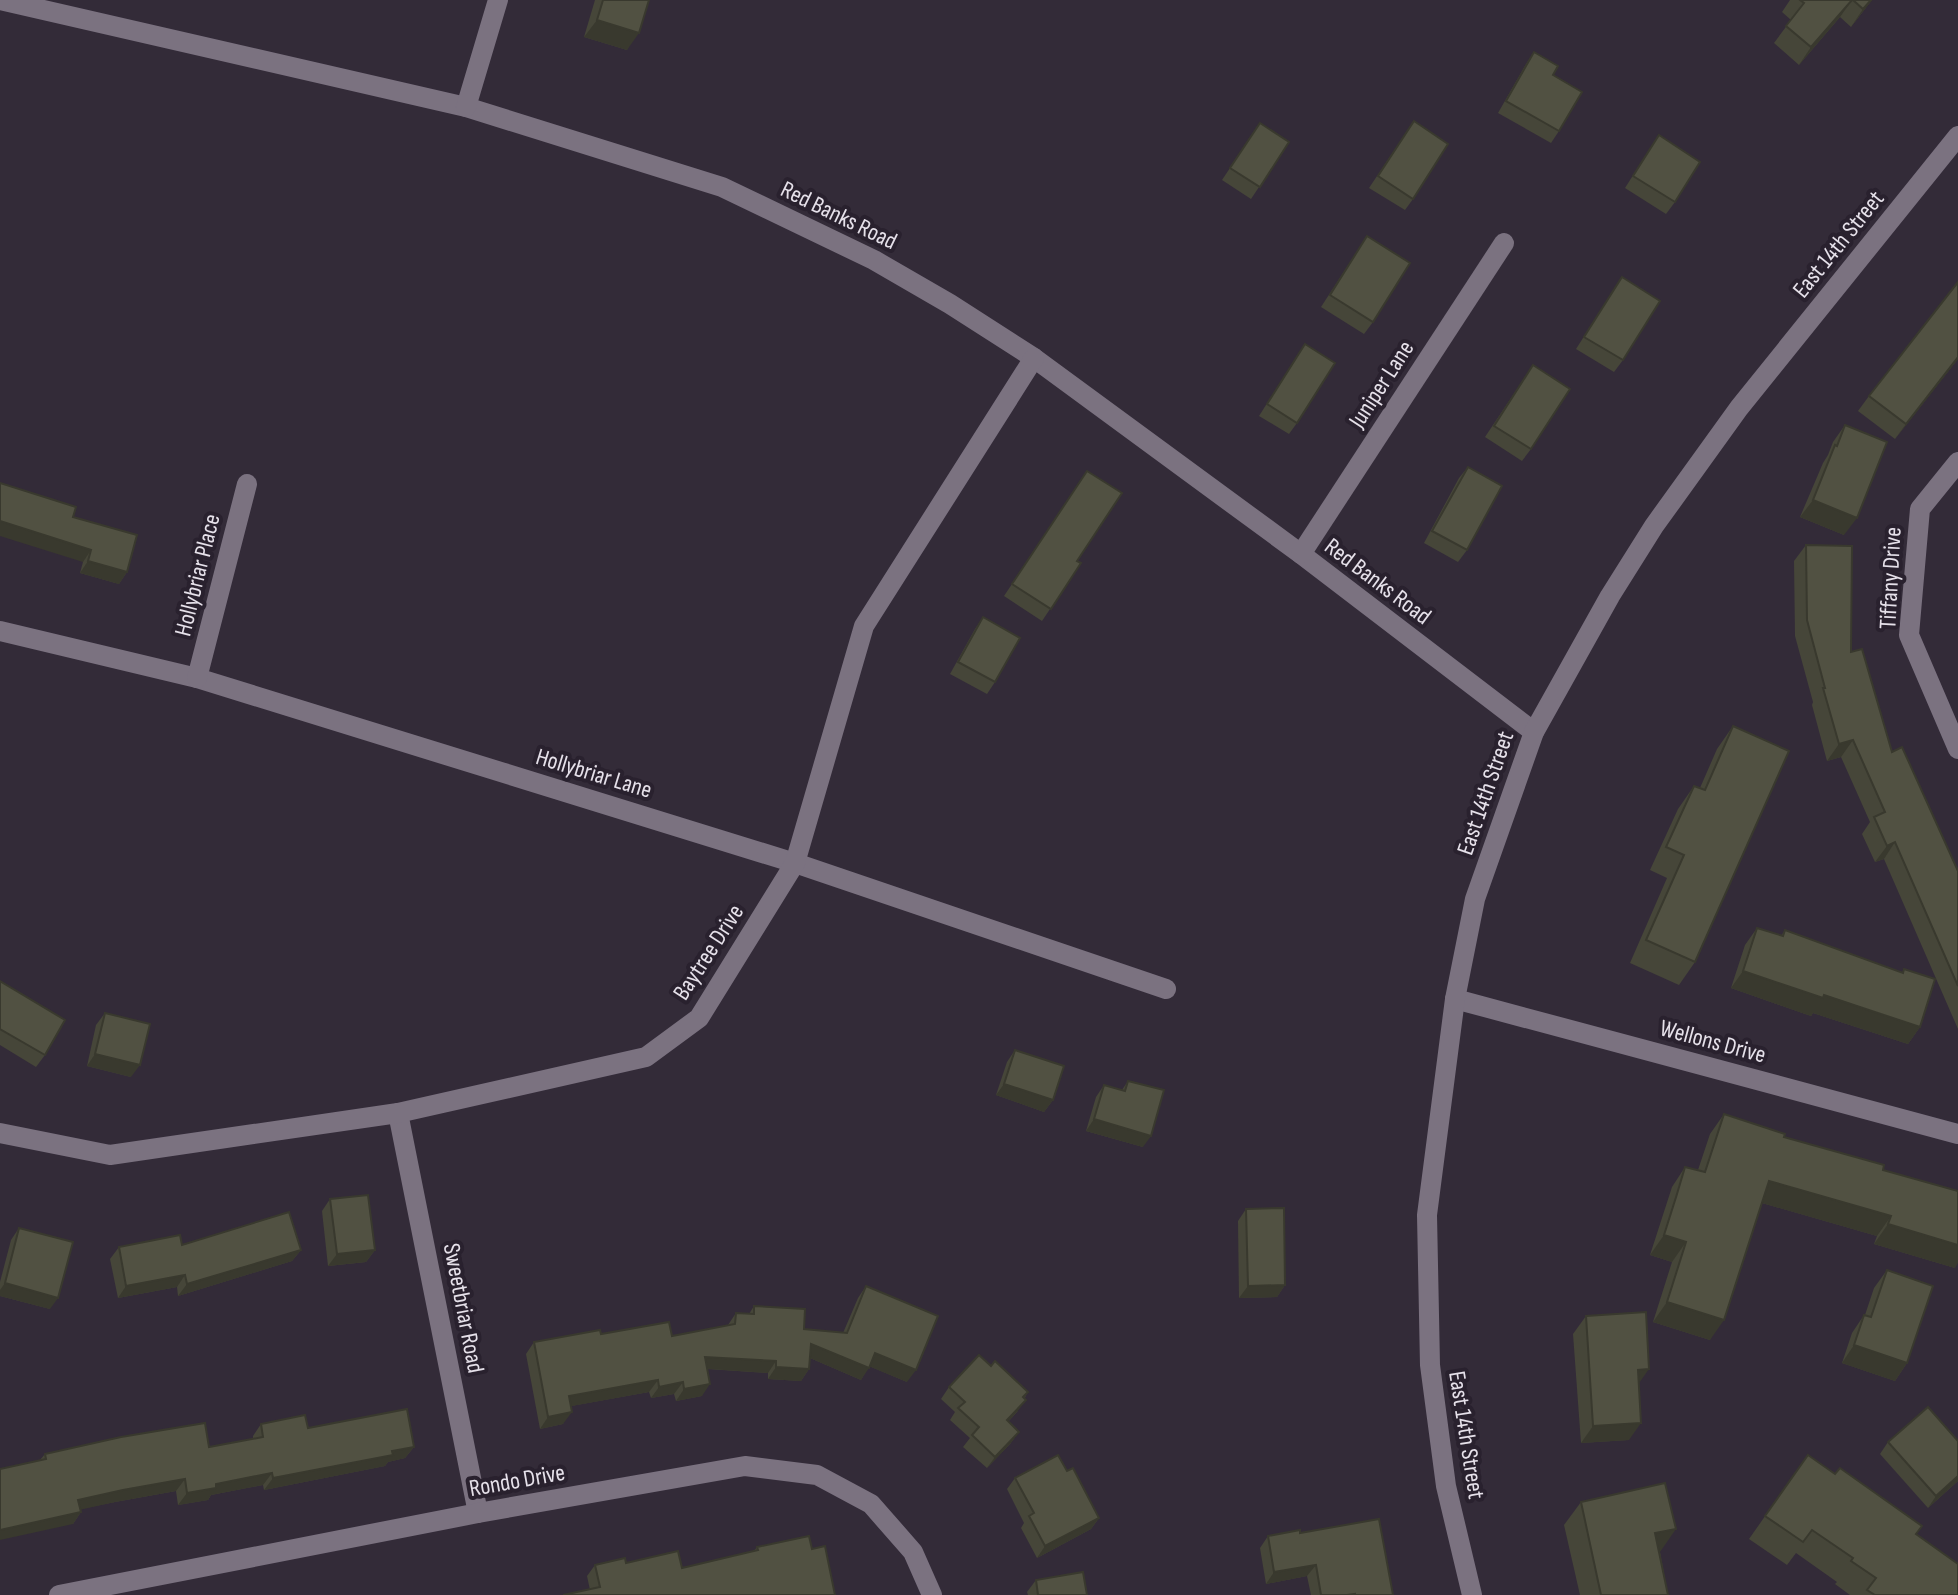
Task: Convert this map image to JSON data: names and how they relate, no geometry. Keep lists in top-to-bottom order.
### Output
{
  "streets": {
    "street": [
      "Red Banks Road",
      "East 14th Street",
      "Juniper Lane",
      "Hollybriar Place",
      "Tiffany Drive",
      "Hollybriar Lane",
      "Baytree Drive",
      "Wellons Drive",
      "Sweetbriar Road",
      "Rondo Drive"
    ]
  },
  "crossings": [
    ["Red Banks Road", "East 14th Street"],
    ["Red Banks Road", "Juniper Lane"],
    ["Red Banks Road", "Baytree Drive"],
    ["East 14th Street", "Wellons Drive"],
    ["Hollybriar Place", "Hollybriar Lane"],
    ["Hollybriar Lane", "Baytree Drive"],
    ["Baytree Drive", "Sweetbriar Road"],
    ["Sweetbriar Road", "Rondo Drive"]
  ]
}
